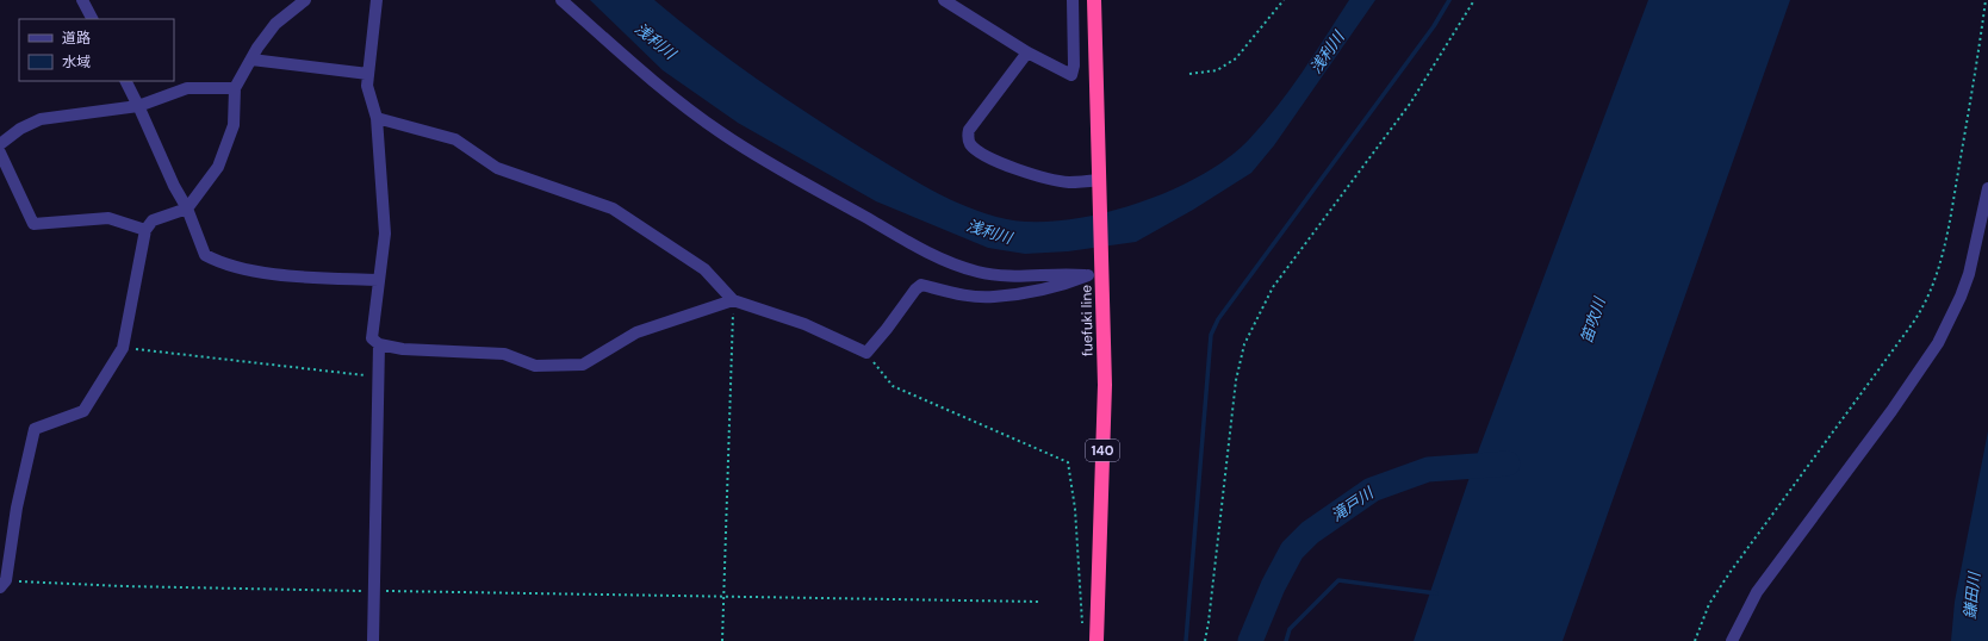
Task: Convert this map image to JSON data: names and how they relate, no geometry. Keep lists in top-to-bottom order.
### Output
{
  "streets": {
    "highway": ["fuefuki line", "140"]
  },
  "water": [
    "浅利川",
    "笛吹川",
    "滝戸川",
    "鎌田川"
  ],
  "legend": ["道路", "水域"]
}
